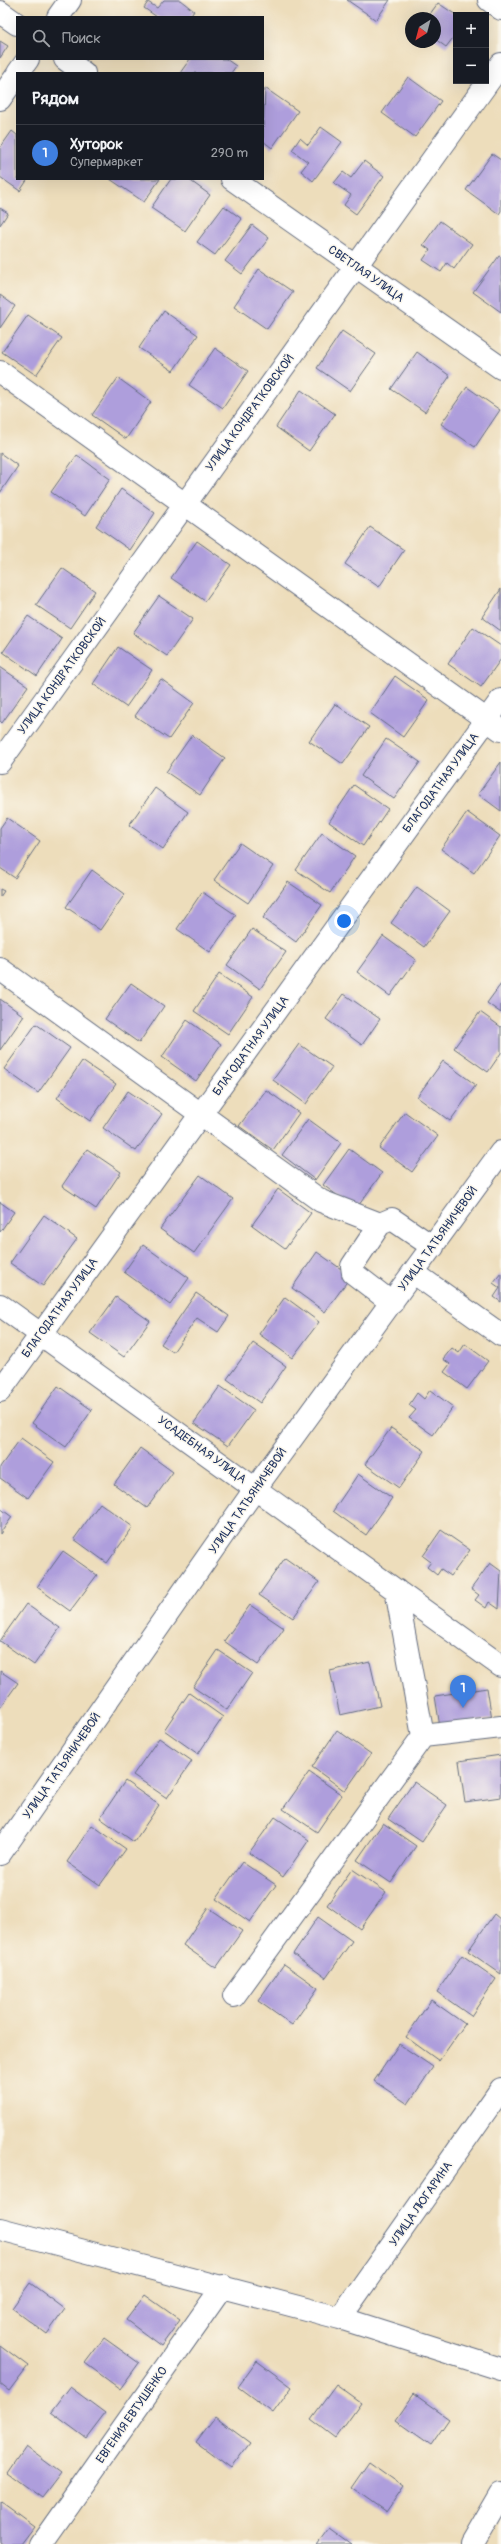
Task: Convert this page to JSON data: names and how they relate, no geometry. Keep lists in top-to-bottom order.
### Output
{
  "streets": {
    "street": [
      "СВЕТЛАЯ УЛИЦА",
      "УЛИЦА КОНДРАТКОВСКОЙ",
      "БЛАГОДАТНАЯ УЛИЦА",
      "УЛИЦА ТАТЬЯНИЧЕВОЙ",
      "УСАДЕБНАЯ УЛИЦА",
      "УЛИЦА ЛЮГАРИНА",
      "ЕВГЕНИЯ ЕВТУШЕНКО"
    ]
  },
  "crossings": [
    ["СВЕТЛАЯ УЛИЦА", "УЛИЦА КОНДРАТКОВСКОЙ"],
    ["БЛАГОДАТНАЯ УЛИЦА", "УСАДЕБНАЯ УЛИЦА"],
    ["УЛИЦА ТАТЬЯНИЧЕВОЙ", "УСАДЕБНАЯ УЛИЦА"]
  ],
  "north": "bottom left",
  "page": {
    "map_buttons": ["+", "−"],
    "search": "Поиск",
    "heading": "Рядом",
    "list": [
      {
        "mark": "1",
        "name": "Хуторок",
        "note": "Супермаркет",
        "value": "290 m"
      }
    ],
    "pins": "1"
  }
}
